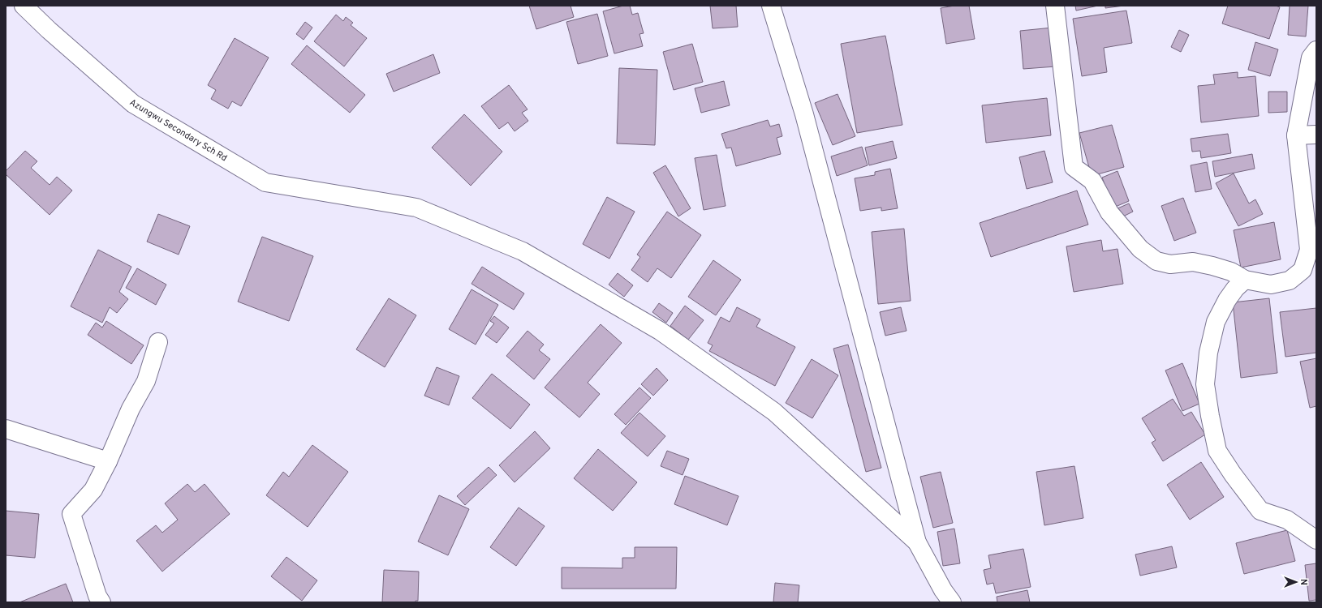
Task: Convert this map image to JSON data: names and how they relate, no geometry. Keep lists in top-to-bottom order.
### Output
{
  "streets": {
    "street": ["Azungwu Secondary Sch Rd"]
  },
  "north": "right"
}
